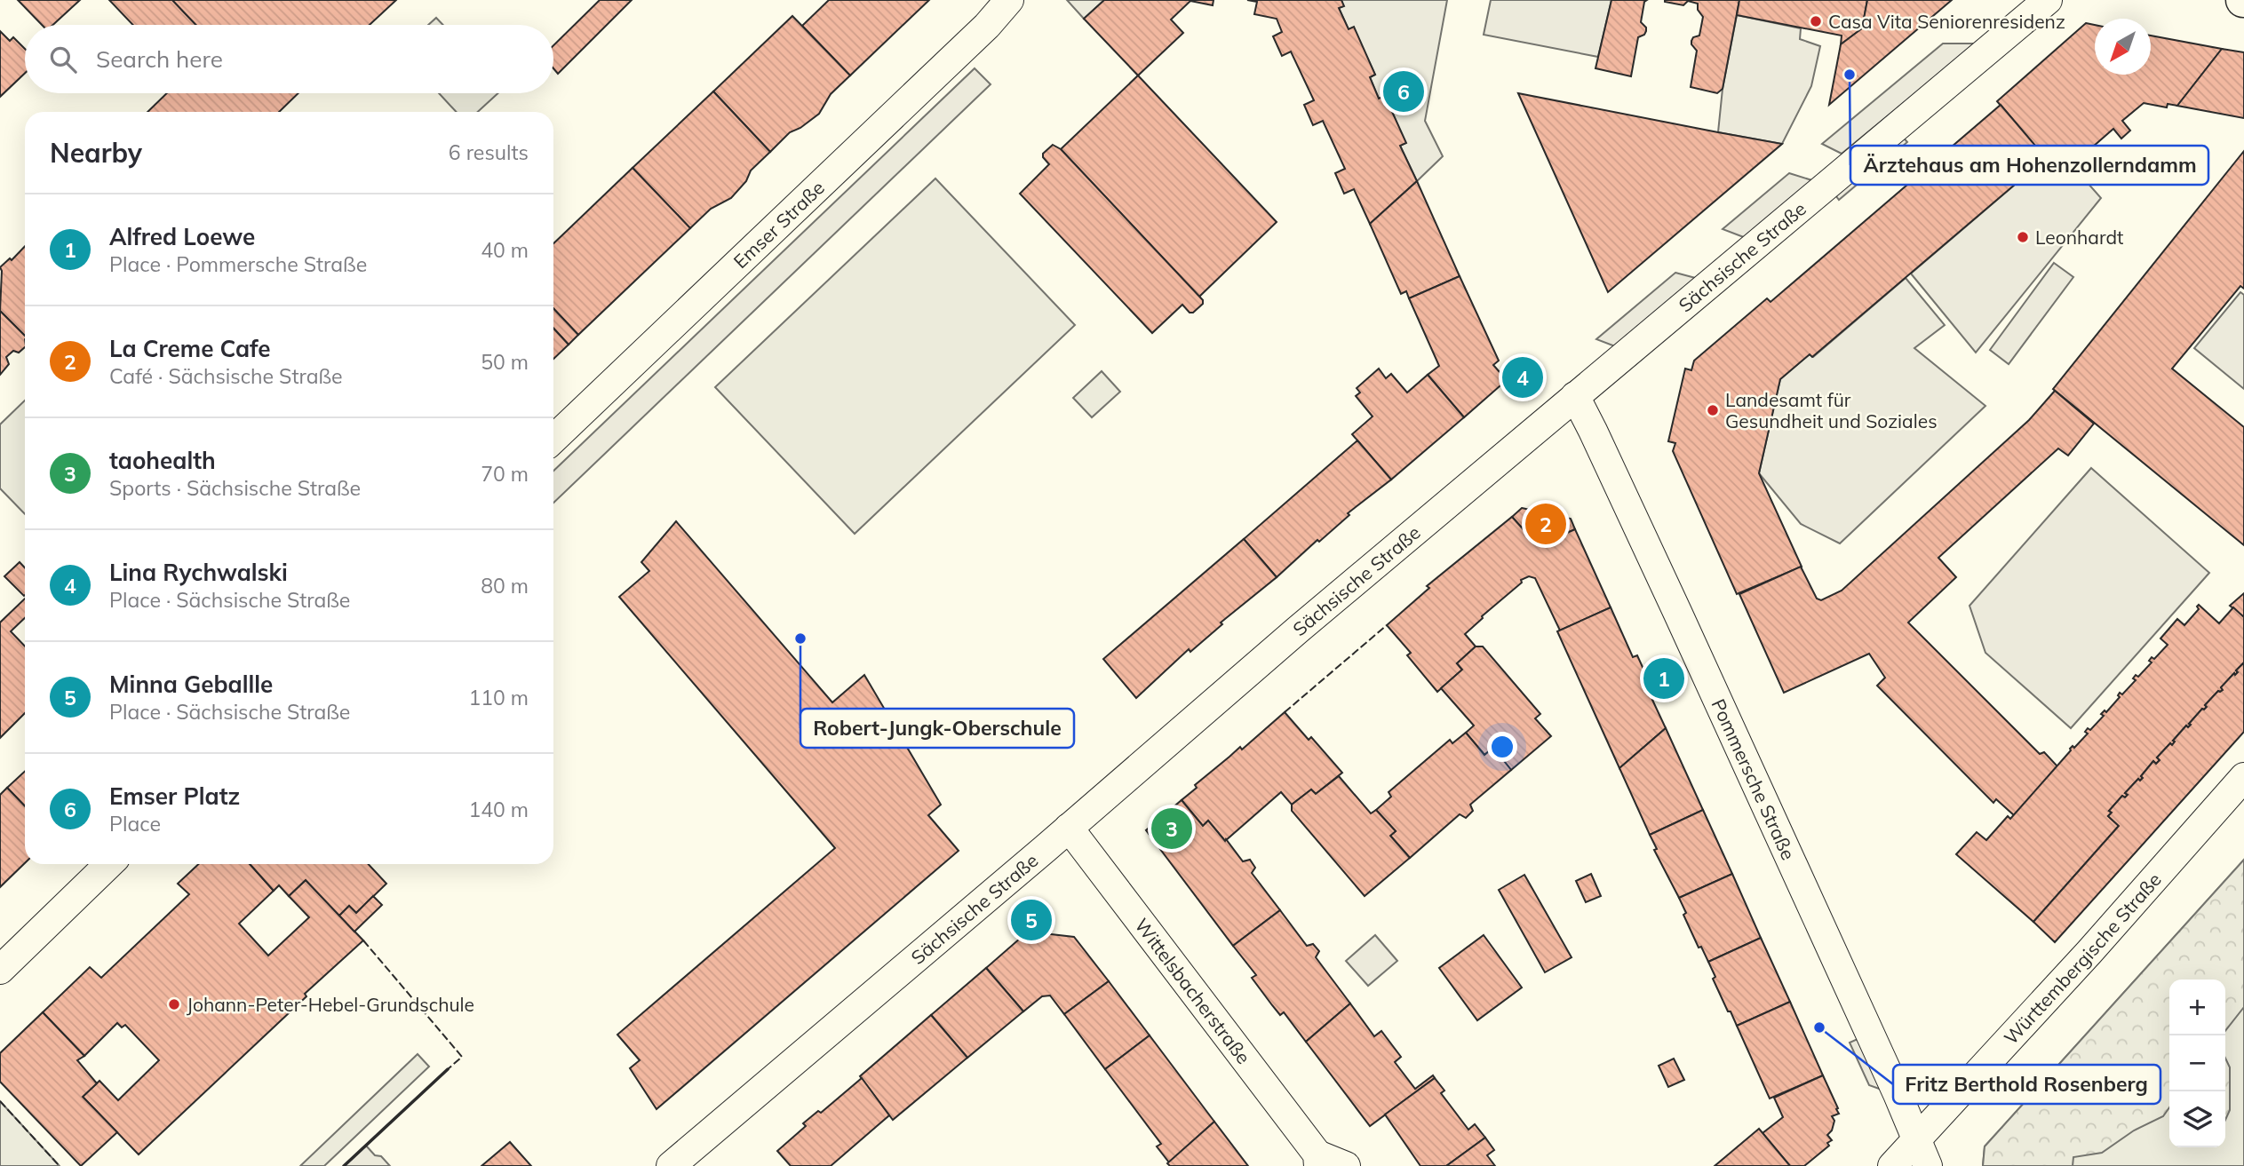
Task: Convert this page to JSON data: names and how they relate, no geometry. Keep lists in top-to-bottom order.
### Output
{
  "streets": {
    "street": [
      "Emser Straße",
      "Sächsische Straße",
      "Pommersche Straße",
      "Württembergische Straße",
      "Wittelsbacherstraße"
    ]
  },
  "crossings": [
    ["Sächsische Straße", "Pommersche Straße"],
    ["Sächsische Straße", "Wittelsbacherstraße"],
    ["Pommersche Straße", "Württembergische Straße"]
  ],
  "places": [
    "Casa Vita Seniorenresidenz",
    "Ärztehaus am Hohenzollerndamm",
    "Leonhardt",
    "Landesamt für Gesundheit und Soziales",
    "Robert-Jungk-Oberschule",
    "Johann-Peter-Hebel-Grundschule",
    "Fritz Berthold Rosenberg"
  ],
  "north": "bottom left",
  "page": {
    "search": "Search here",
    "pins": [
      "6",
      "4",
      "2",
      "1",
      "3",
      "5"
    ],
    "heading": ["Nearby", "6 results"],
    "list": [
      {
        "mark": "1",
        "name": "Alfred Loewe",
        "note": "Place · Pommersche Straße",
        "value": "40 m"
      },
      {
        "mark": "2",
        "name": "La Creme Cafe",
        "note": "Café · Sächsische Straße",
        "value": "50 m"
      },
      {
        "mark": "3",
        "name": "taohealth",
        "note": "Sports · Sächsische Straße",
        "value": "70 m"
      },
      {
        "mark": "4",
        "name": "Lina Rychwalski",
        "note": "Place · Sächsische Straße",
        "value": "80 m"
      },
      {
        "mark": "5",
        "name": "Minna Geballle",
        "note": "Place · Sächsische Straße",
        "value": "110 m"
      },
      {
        "mark": "6",
        "name": "Emser Platz",
        "note": "Place",
        "value": "140 m"
      }
    ],
    "map_buttons": ["+", "−"]
  }
}
